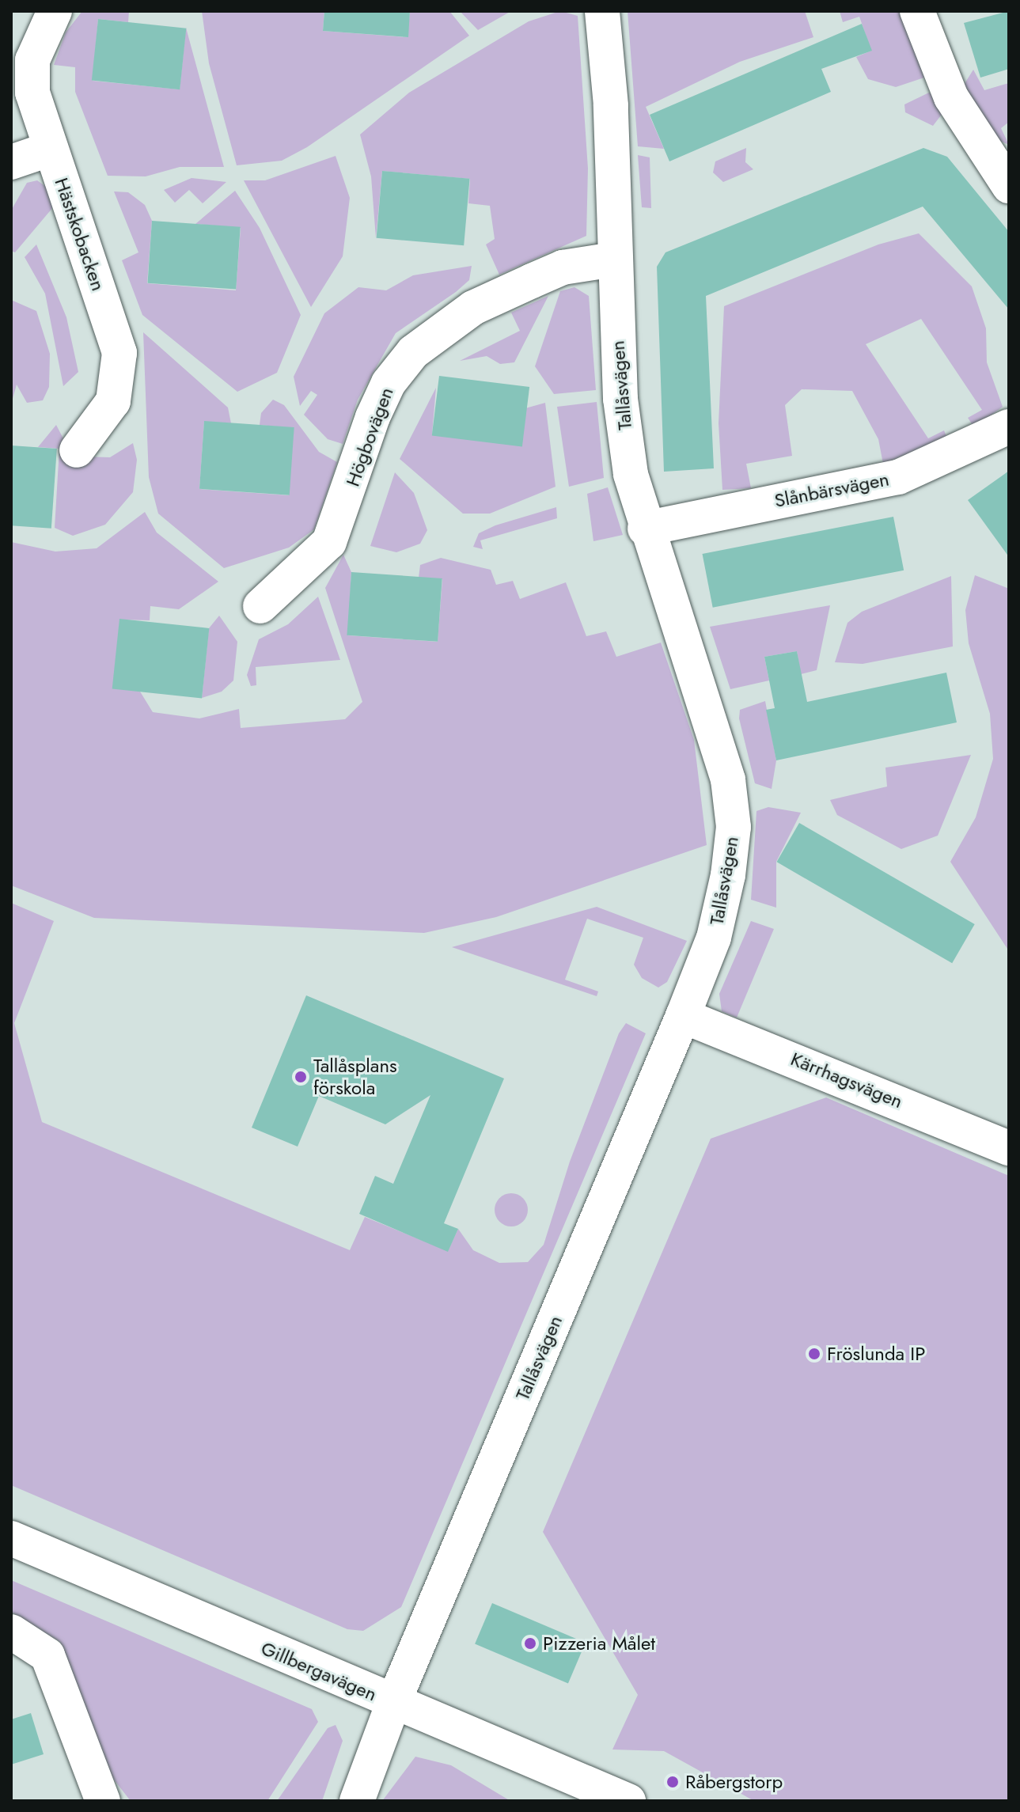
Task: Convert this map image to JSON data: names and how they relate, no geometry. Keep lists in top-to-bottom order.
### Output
{
  "streets": {
    "street": [
      "Hästskobacken",
      "Tallåsvägen",
      "Högbovägen",
      "Slånbärsvägen",
      "Kärrhagsvägen",
      "Gillbergavägen"
    ]
  },
  "crossings": [
    ["Tallåsvägen", "Högbovägen"],
    ["Tallåsvägen", "Slånbärsvägen"],
    ["Tallåsvägen", "Kärrhagsvägen"],
    ["Tallåsvägen", "Gillbergavägen"]
  ],
  "places": [
    "Tallåsplans förskola",
    "Fröslunda IP",
    "Pizzeria Målet",
    "Råbergstorp"
  ]
}
